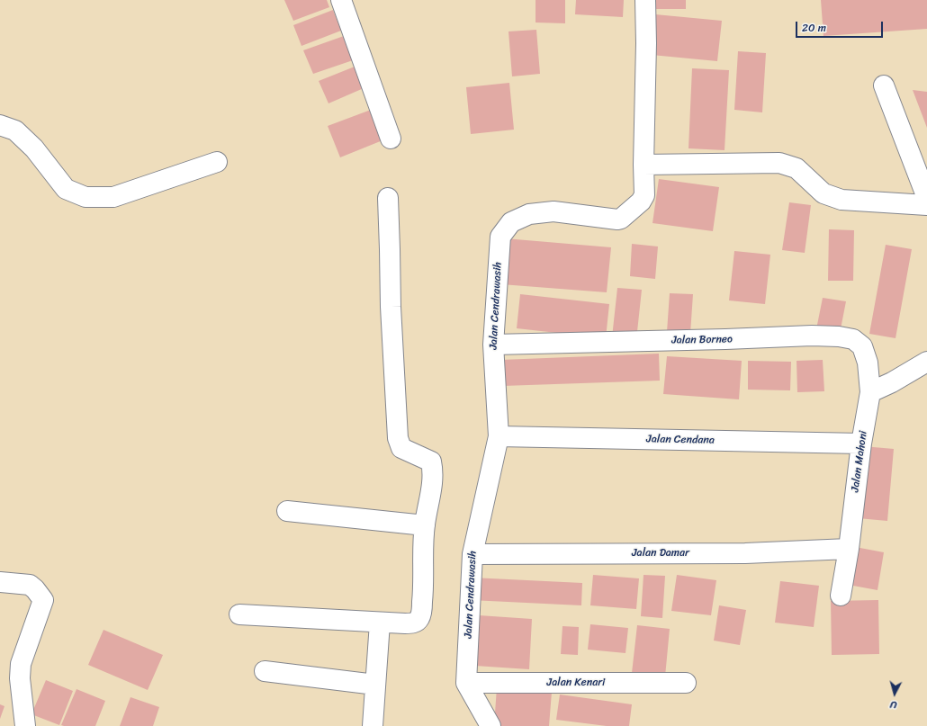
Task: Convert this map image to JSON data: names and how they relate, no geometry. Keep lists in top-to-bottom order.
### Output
{
  "streets": {
    "street": [
      "Jalan Cendrawasih",
      "Jalan Borneo",
      "Jalan Cendana",
      "Jalan Mahoni",
      "Jalan Damar",
      "Jalan Kenari"
    ]
  },
  "crossings": [
    ["Jalan Cendrawasih", "Jalan Borneo"],
    ["Jalan Cendrawasih", "Jalan Cendana"],
    ["Jalan Cendrawasih", "Jalan Damar"],
    ["Jalan Cendrawasih", "Jalan Kenari"],
    ["Jalan Borneo", "Jalan Mahoni"],
    ["Jalan Cendana", "Jalan Mahoni"],
    ["Jalan Mahoni", "Jalan Damar"]
  ],
  "scale_bar": "20 m",
  "north": "bottom"
}
